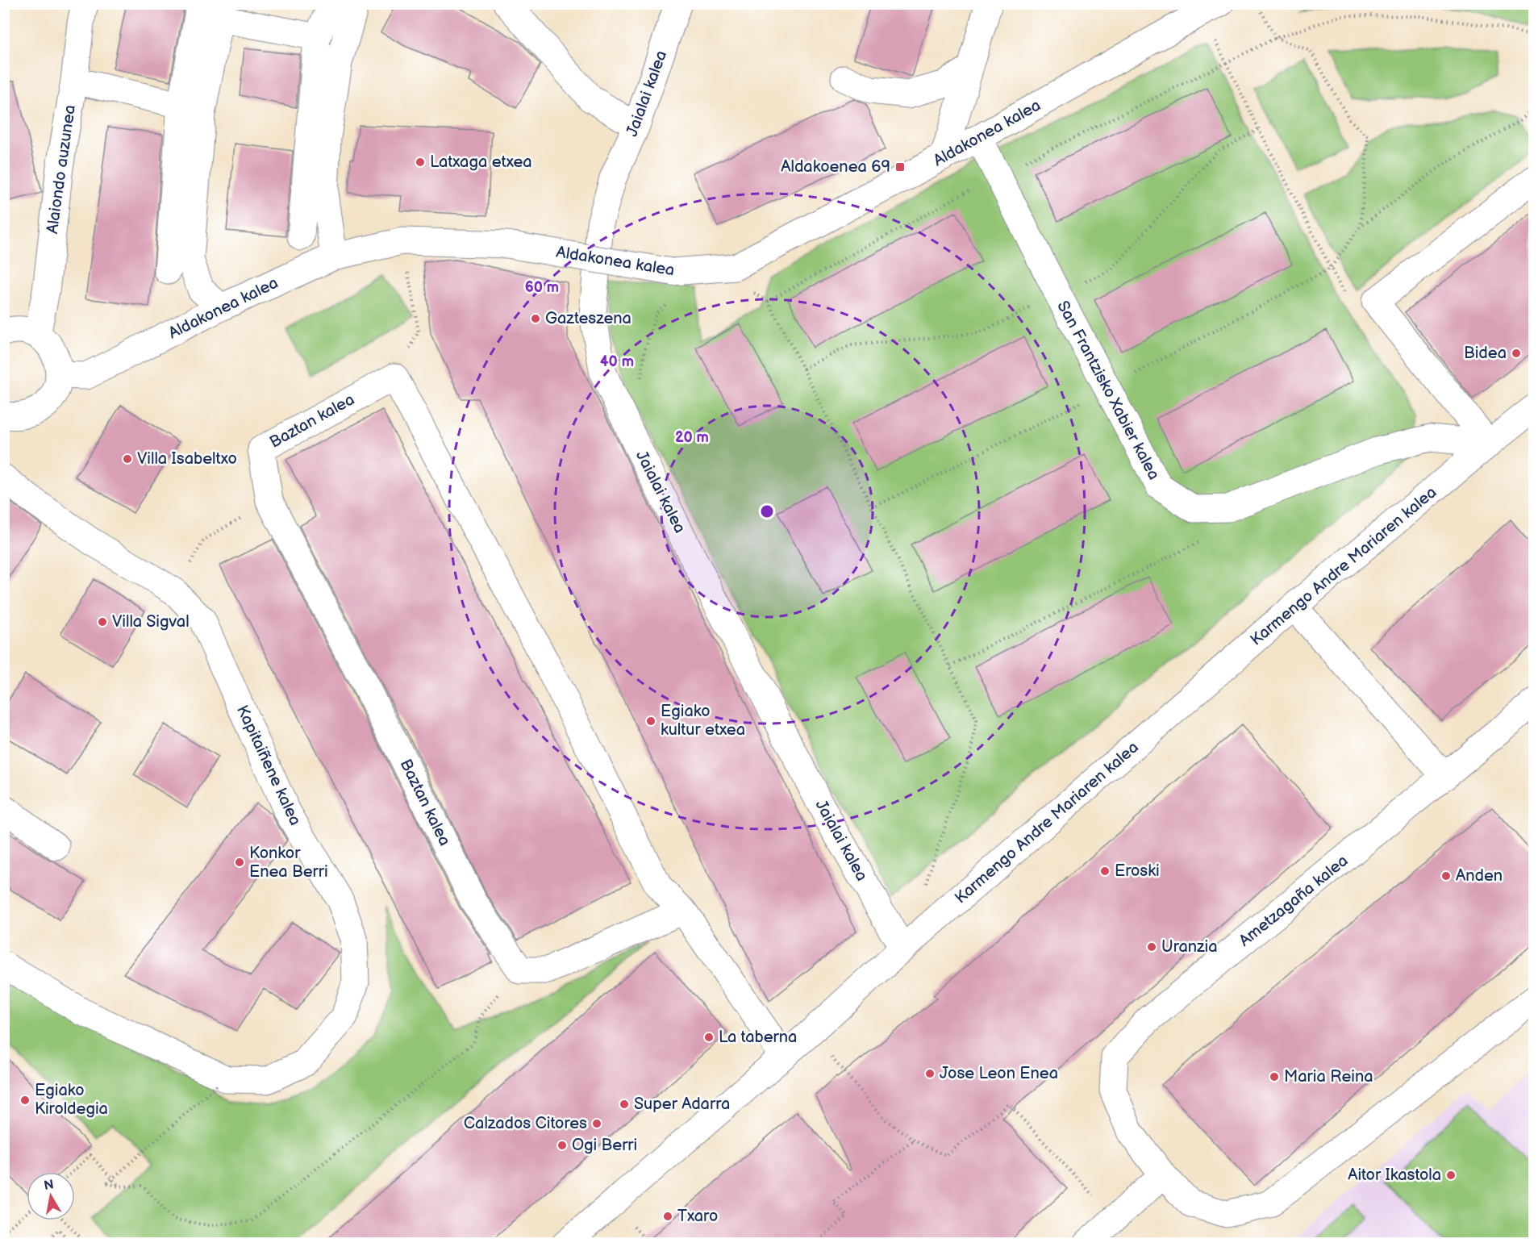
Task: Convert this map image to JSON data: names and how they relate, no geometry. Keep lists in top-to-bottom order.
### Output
{
  "streets": {
    "street": [
      "Jaialai kalea",
      "Aldakonea kalea",
      "Alaiondo auzunea",
      "San Frantzisko Xabier kalea",
      "Baztan kalea",
      "Karmengo Andre Mariaren kalea",
      "Kapitaiñene kalea",
      "Ametzagaña kalea"
    ]
  },
  "crossings": [
    ["Jaialai kalea", "Karmengo Andre Mariaren kalea"],
    ["Aldakonea kalea", "San Frantzisko Xabier kalea"],
    ["San Frantzisko Xabier kalea", "Karmengo Andre Mariaren kalea"]
  ],
  "places": {
    "other": [
      "Latxaga etxea",
      "Gazteszena",
      "Bidea",
      "Villa Isabeltxo",
      "Villa Sigval",
      "Egiako kultur etxea",
      "Konkor Enea Berri",
      "Eroski",
      "Anden",
      "Uranzia",
      "La taberna",
      "Jose Leon Enea",
      "Maria Reina",
      "Egiako Kiroldegia",
      "Super Adarra",
      "Calzados Citores",
      "Ogi Berri",
      "Aitor Ikastola",
      "Txaro"
    ],
    "transit": ["Aldakoenea 69"]
  },
  "north": "top",
  "rings": ["60 m", "40 m", "20 m"]
}
